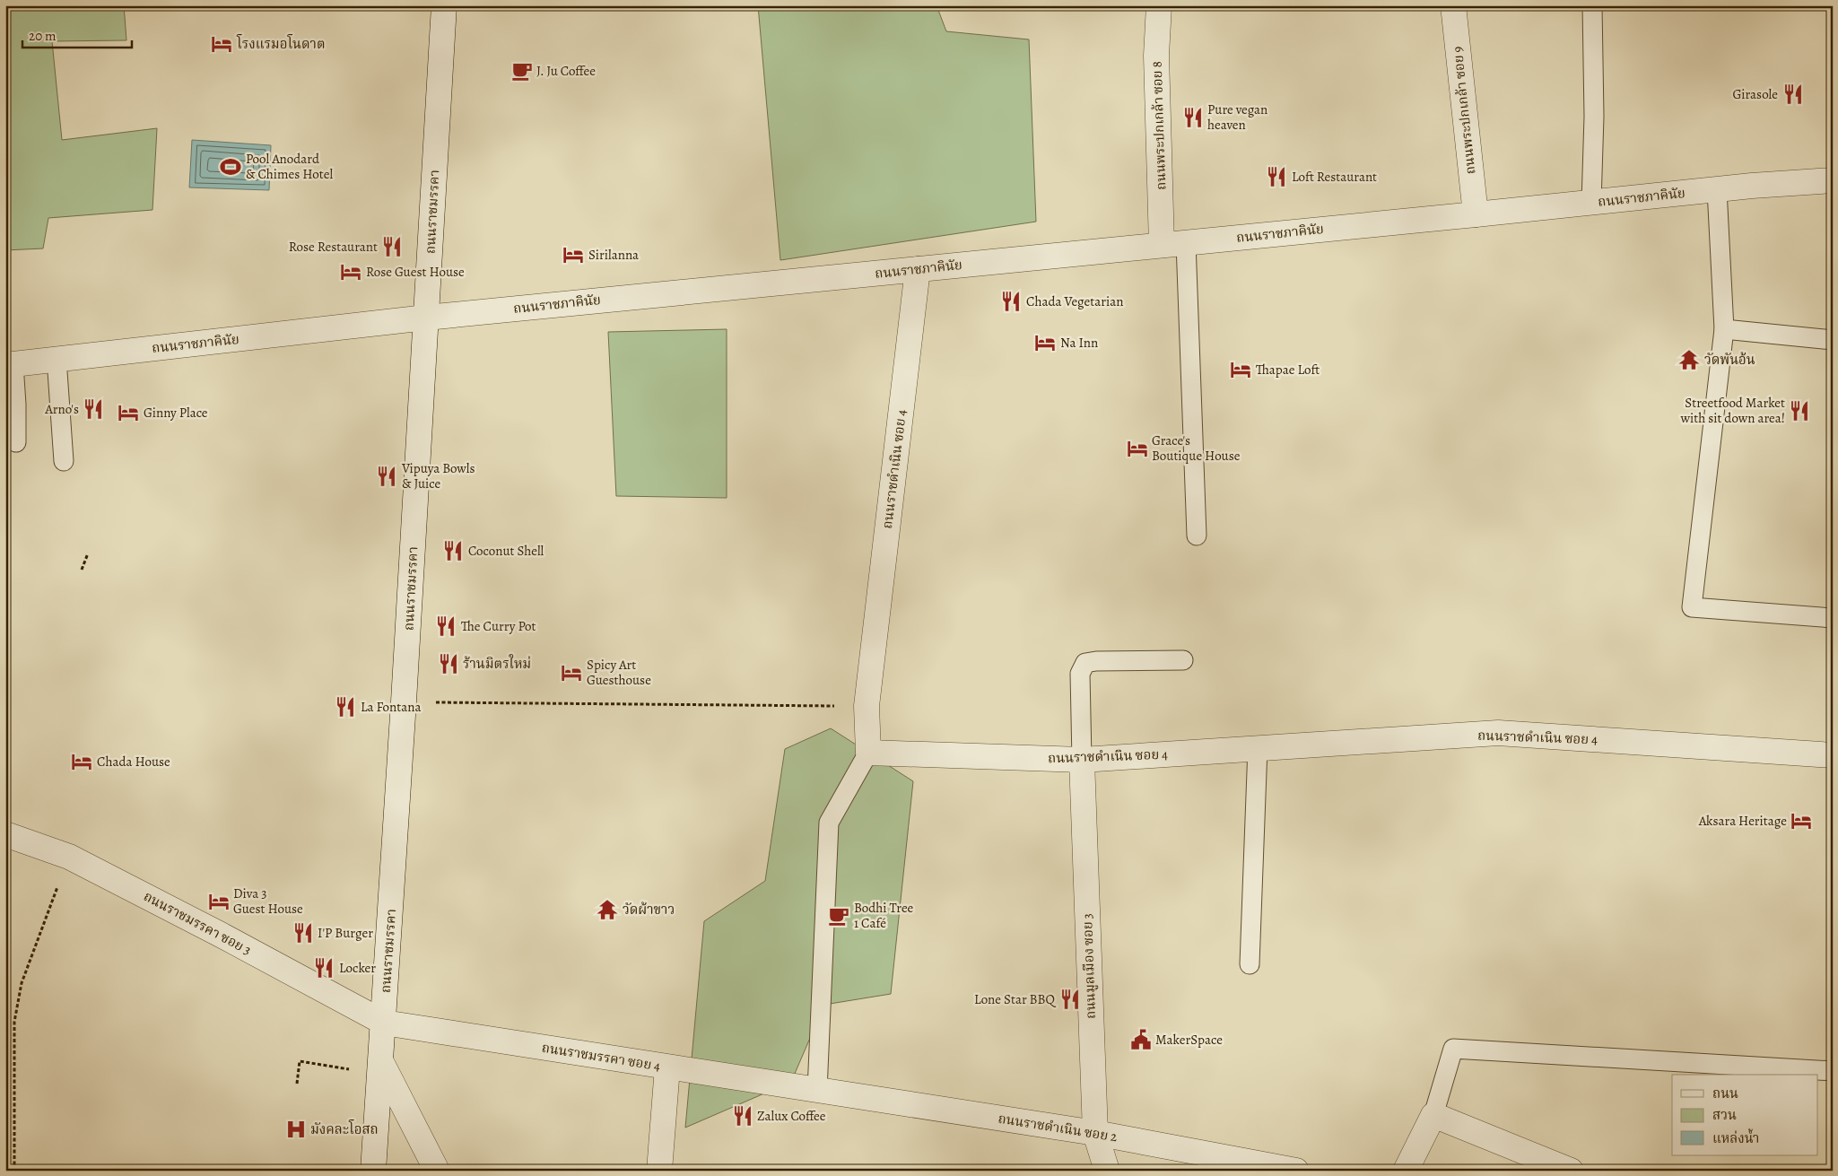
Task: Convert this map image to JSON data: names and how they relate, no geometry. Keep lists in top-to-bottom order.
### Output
{
  "streets": {
    "street": [
      "ถนนพระปกเกล้า ซอย 9",
      "ถนนพระปกเกล้า ซอย 8",
      "ถนนราชภาคินัย",
      "ถนนราชมรรคา",
      "ถนนราชดำเนิน ซอย 4",
      "ถนนราชมรรคา ซอย 3",
      "ถนนมูลเมือง ซอย 3",
      "ถนนราชมรรคา ซอย 4",
      "ถนนราชดำเนิน ซอย 2"
    ]
  },
  "crossings": [
    ["ถนนพระปกเกล้า ซอย 9", "ถนนราชภาคินัย"],
    ["ถนนพระปกเกล้า ซอย 8", "ถนนราชภาคินัย"],
    ["ถนนราชภาคินัย", "ถนนราชมรรคา"],
    ["ถนนราชภาคินัย", "ถนนราชดำเนิน ซอย 4"],
    ["ถนนราชมรรคา", "ถนนราชมรรคา ซอย 3"],
    ["ถนนราชมรรคา", "ถนนราชมรรคา ซอย 4"],
    ["ถนนราชดำเนิน ซอย 4", "ถนนมูลเมือง ซอย 3"],
    ["ถนนราชมรรคา ซอย 3", "ถนนราชมรรคา ซอย 4"],
    ["ถนนมูลเมือง ซอย 3", "ถนนราชดำเนิน ซอย 2"],
    ["ถนนราชมรรคา ซอย 4", "ถนนราชดำเนิน ซอย 2"]
  ],
  "places": {
    "hotel": [
      "โรงแรมอโนดาต",
      "Sirilanna",
      "Rose Guest House",
      "Na Inn",
      "Thapae Loft",
      "Ginny Place",
      "Grace's Boutique House",
      "Spicy Art Guesthouse",
      "Chada House",
      "Aksara Heritage",
      "Diva 3 Guest House"
    ],
    "cafe": ["J. Ju Coffee", "Bodhi Tree 1 Café"],
    "restaurant": [
      "Girasole",
      "Pure vegan heaven",
      "Loft Restaurant",
      "Rose Restaurant",
      "Chada Vegetarian",
      "Arno's",
      "Streetfood Market with sit down area!",
      "Vipuya Bowls & Juice",
      "Coconut Shell",
      "The Curry Pot",
      "ร้านมิตรใหม่",
      "La Fontana",
      "I'P Burger",
      "Locker",
      "Lone Star BBQ",
      "Zalux Coffee"
    ],
    "sports": ["Pool Anodard & Chimes Hotel"],
    "temple": ["วัดพันอ้น", "วัดผ้าขาว"],
    "public building": ["MakerSpace"],
    "hospital": ["มังคละโอสถ"]
  },
  "legend": ["ถนน", "สวน", "แหล่งน้ำ"],
  "scale_bar": "20 m"
}
